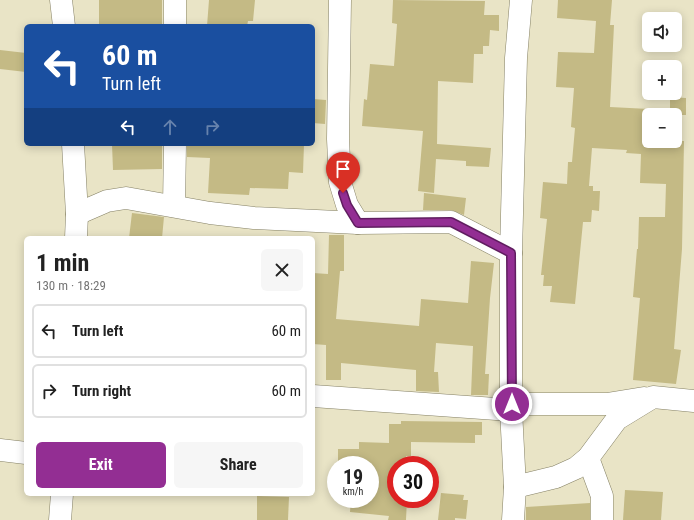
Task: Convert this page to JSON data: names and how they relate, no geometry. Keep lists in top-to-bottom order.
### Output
{
  "page": {
    "map_buttons": ["+", "−"],
    "turn": ["60 m", "Turn left"],
    "heading": ["1 min", "130 m · 18:29"],
    "list": [
      {
        "name": "Turn left",
        "value": "60 m"
      },
      {
        "name": "Turn right",
        "value": "60 m"
      }
    ],
    "buttons": ["Exit", "Share"],
    "speed": "19 km/h",
    "limit": "30"
  }
}
